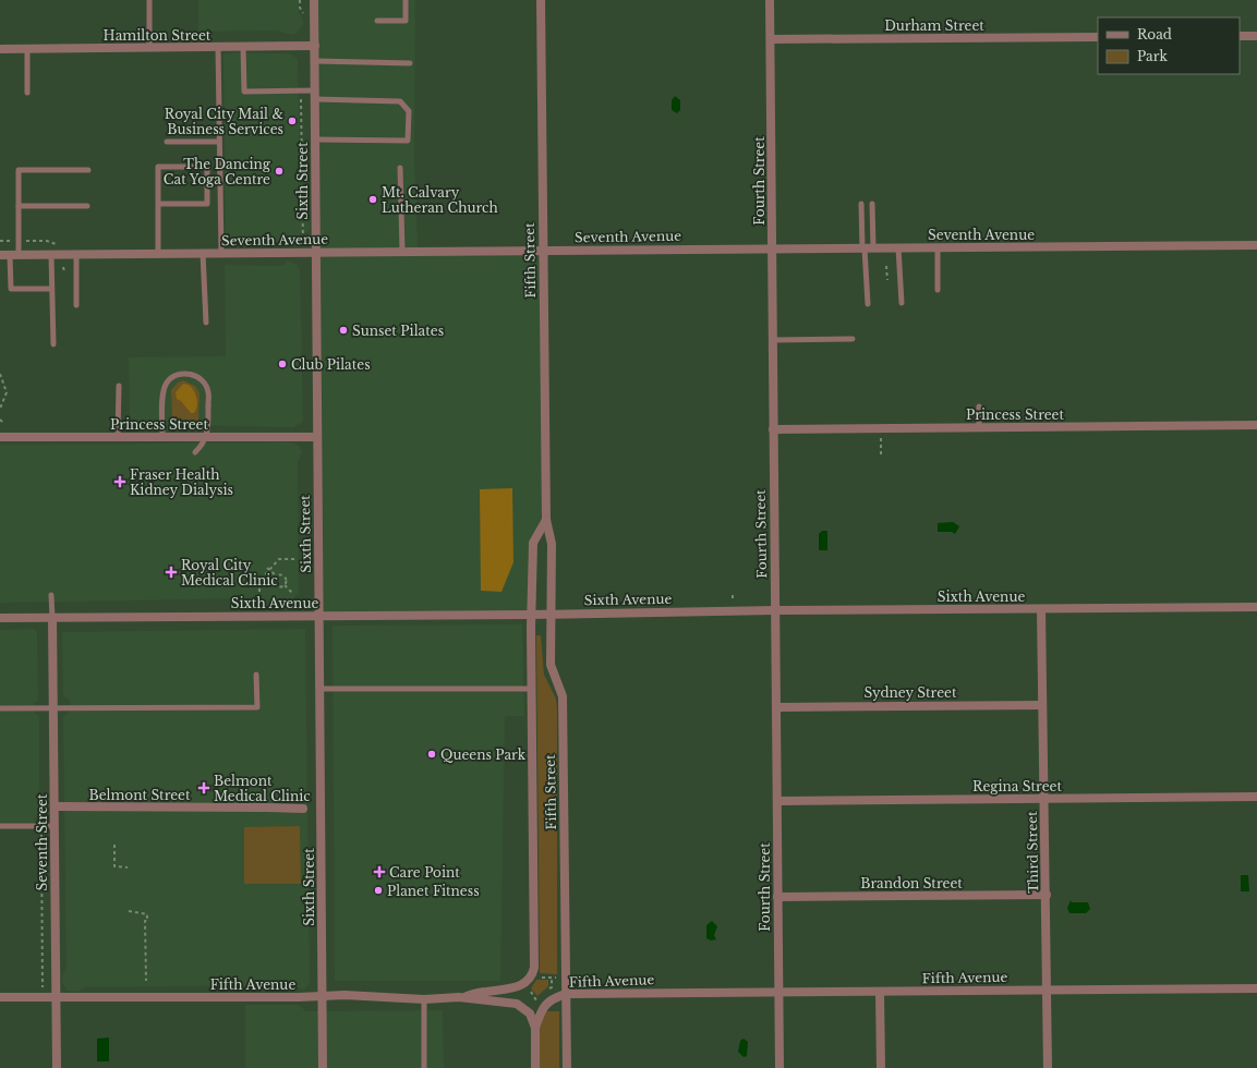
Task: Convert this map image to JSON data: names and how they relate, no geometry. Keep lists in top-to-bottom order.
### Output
{
  "streets": {
    "street": [
      "Durham Street",
      "Hamilton Street",
      "Sixth Street",
      "Fourth Street",
      "Seventh Avenue",
      "Fifth Street",
      "Princess Street",
      "Sixth Avenue",
      "Sydney Street",
      "Regina Street",
      "Belmont Street",
      "Seventh Street",
      "Third Street",
      "Brandon Street",
      "Fifth Avenue"
    ]
  },
  "crossings": [
    ["Durham Street", "Fourth Street"],
    ["Hamilton Street", "Sixth Street"],
    ["Sixth Street", "Seventh Avenue"],
    ["Sixth Street", "Princess Street"],
    ["Sixth Street", "Sixth Avenue"],
    ["Sixth Street", "Fifth Avenue"],
    ["Fourth Street", "Seventh Avenue"],
    ["Fourth Street", "Princess Street"],
    ["Fourth Street", "Sixth Avenue"],
    ["Fourth Street", "Sydney Street"],
    ["Fourth Street", "Regina Street"],
    ["Fourth Street", "Brandon Street"],
    ["Fourth Street", "Fifth Avenue"],
    ["Seventh Avenue", "Fifth Street"],
    ["Fifth Street", "Sixth Avenue"],
    ["Fifth Street", "Fifth Avenue"],
    ["Sixth Avenue", "Seventh Street"],
    ["Sixth Avenue", "Third Street"],
    ["Sydney Street", "Third Street"],
    ["Regina Street", "Third Street"],
    ["Belmont Street", "Seventh Street"],
    ["Seventh Street", "Fifth Avenue"],
    ["Third Street", "Brandon Street"],
    ["Third Street", "Fifth Avenue"]
  ],
  "places": {
    "other": [
      "Royal City Mail & Business Services",
      "The Dancing Cat Yoga Centre",
      "Mt. Calvary Lutheran Church",
      "Sunset Pilates",
      "Club Pilates",
      "Queens Park",
      "Planet Fitness"
    ],
    "health": [
      "Fraser Health Kidney Dialysis",
      "Royal City Medical Clinic",
      "Belmont Medical Clinic",
      "Care Point"
    ]
  },
  "legend": ["Road", "Park"]
}
